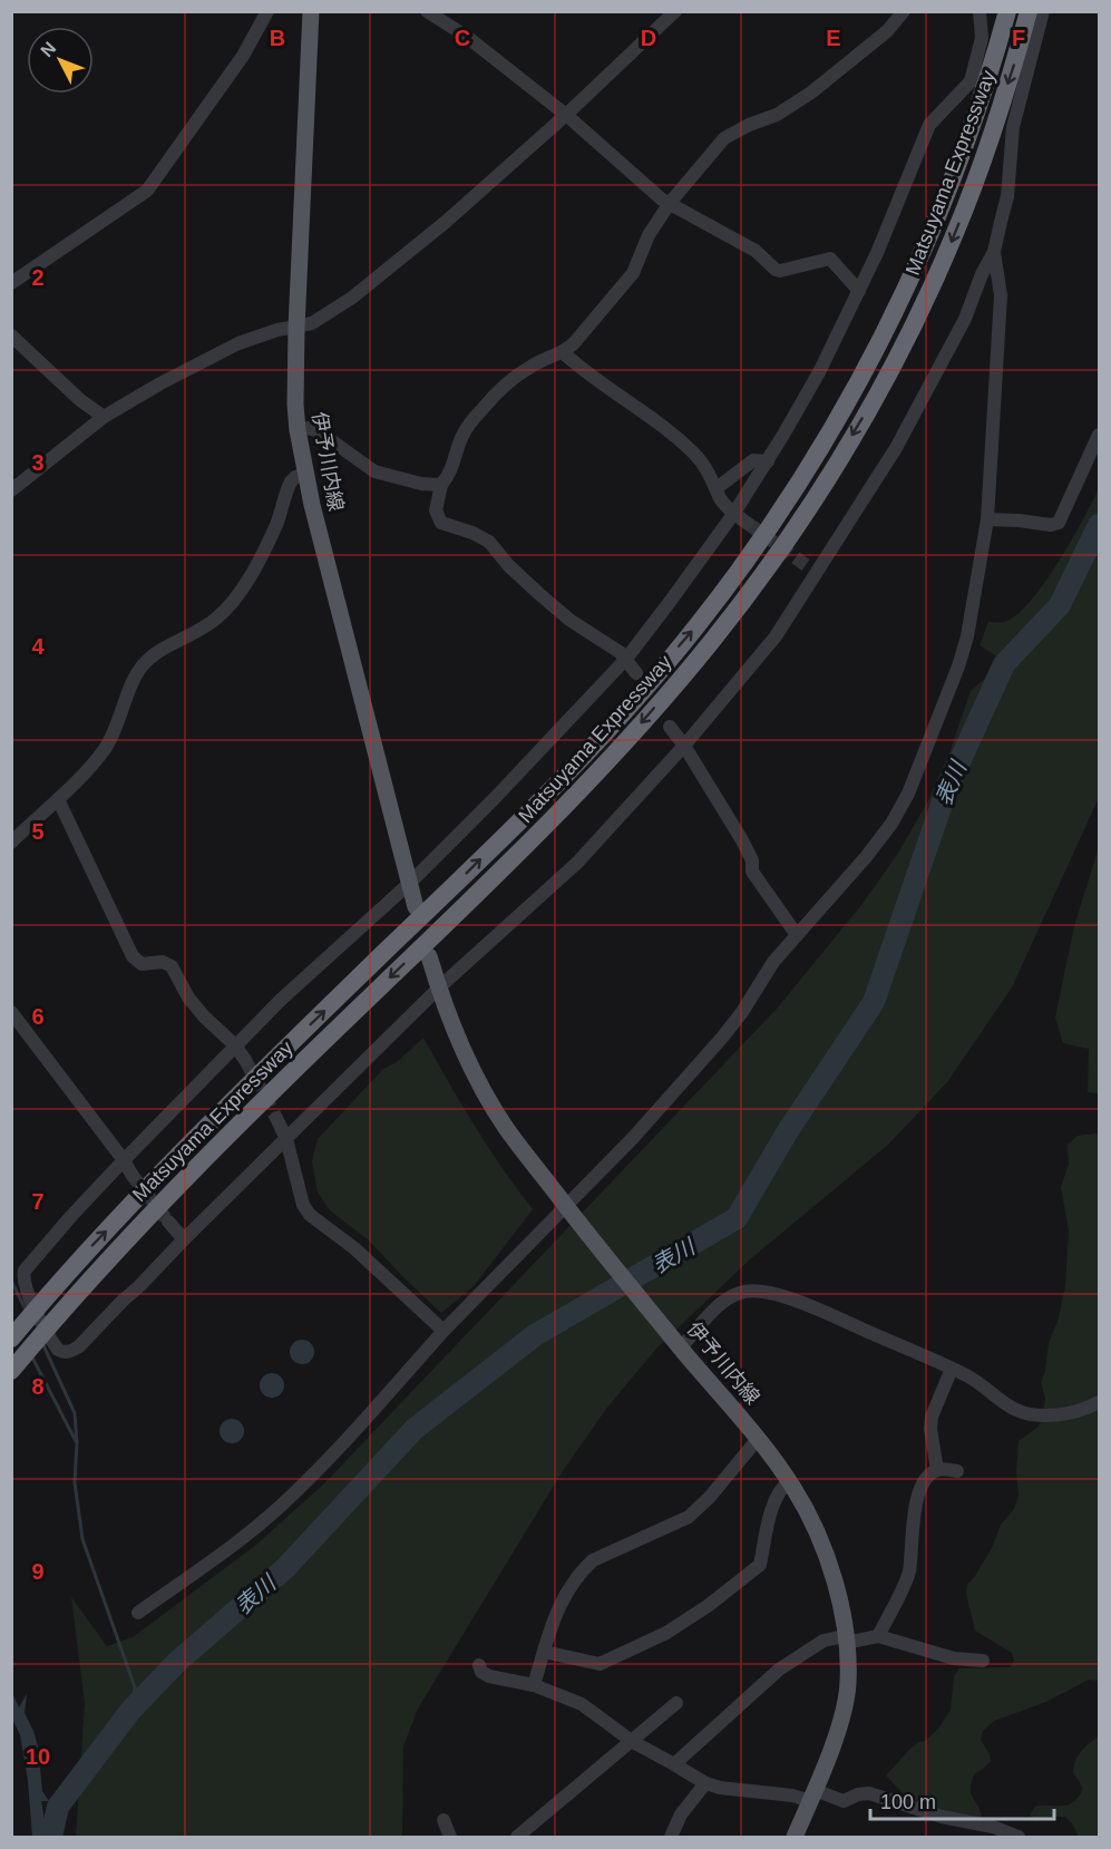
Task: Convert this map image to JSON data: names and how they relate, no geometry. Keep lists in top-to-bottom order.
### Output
{
  "streets": {
    "highway": ["Matsuyama Expressway"],
    "main road": ["伊予川内線"]
  },
  "water": ["表川"],
  "scale_bar": "100 m",
  "north": "top left",
  "grid": {
    "columns": [
      "B",
      "C",
      "D",
      "E",
      "F"
    ],
    "rows": [
      "2",
      "3",
      "4",
      "5",
      "6",
      "7",
      "8",
      "9",
      "10"
    ]
  }
}
